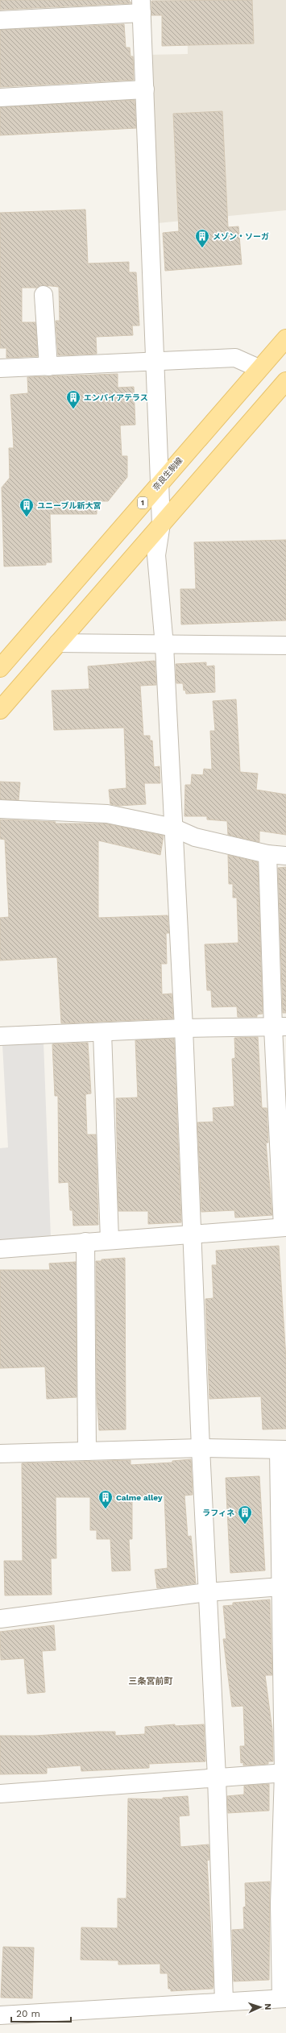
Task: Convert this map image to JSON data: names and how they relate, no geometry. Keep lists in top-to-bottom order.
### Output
{
  "streets": {
    "main road": ["奈良生駒線", "1"]
  },
  "districts": ["三条宮前町"],
  "places": {
    "building": [
      "メゾン・ソーガ",
      "エンパイアテラス",
      "ユニーブル新大宮",
      "Calme alley",
      "ラフィネ"
    ]
  },
  "scale_bar": "20 m",
  "north": "right"
}
